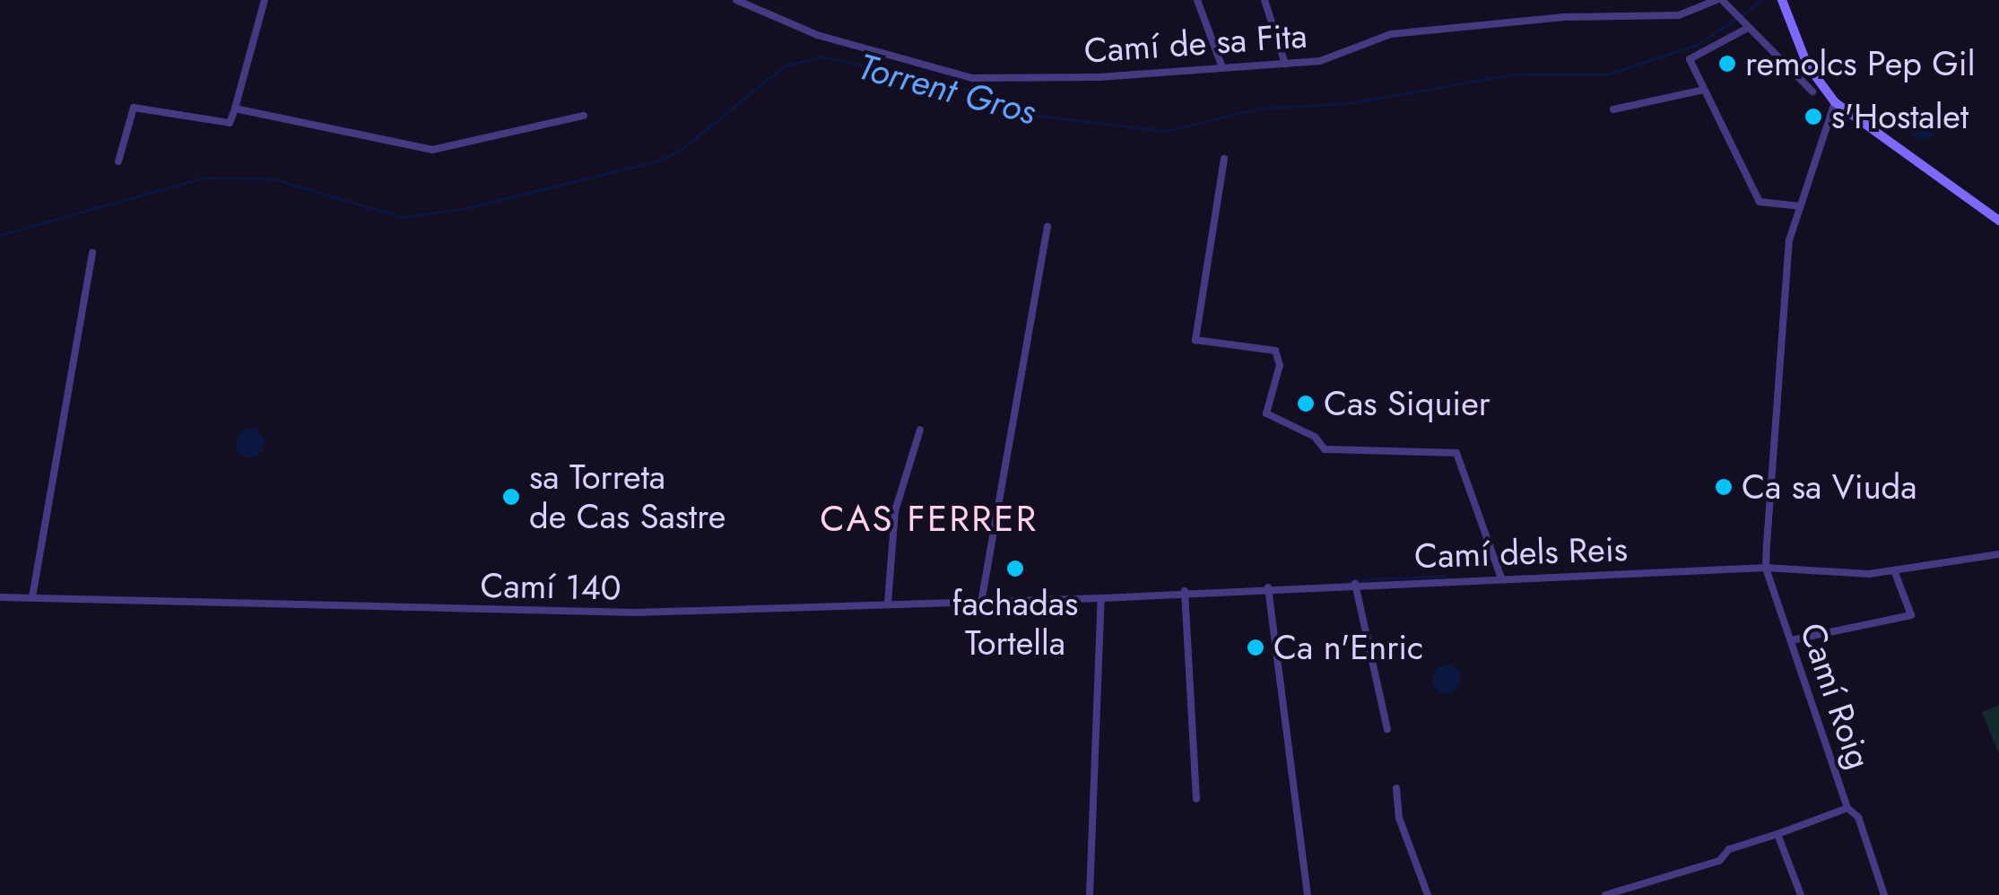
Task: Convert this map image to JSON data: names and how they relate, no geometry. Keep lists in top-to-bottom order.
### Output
{
  "streets": {
    "street": [
      "Camí de sa Fita",
      "Camí dels Reis",
      "Camí 140",
      "Camí Roig"
    ]
  },
  "crossings": [
    ["Camí dels Reis", "Camí 140"],
    ["Camí dels Reis", "Camí Roig"]
  ],
  "districts": ["CAS FERRER"],
  "water": ["Torrent Gros"],
  "places": [
    "remolcs Pep Gil",
    "s'Hostalet",
    "Cas Siquier",
    "Ca sa Viuda",
    "sa Torreta de Cas Sastre",
    "fachadas Tortella",
    "Ca n'Enric"
  ]
}
